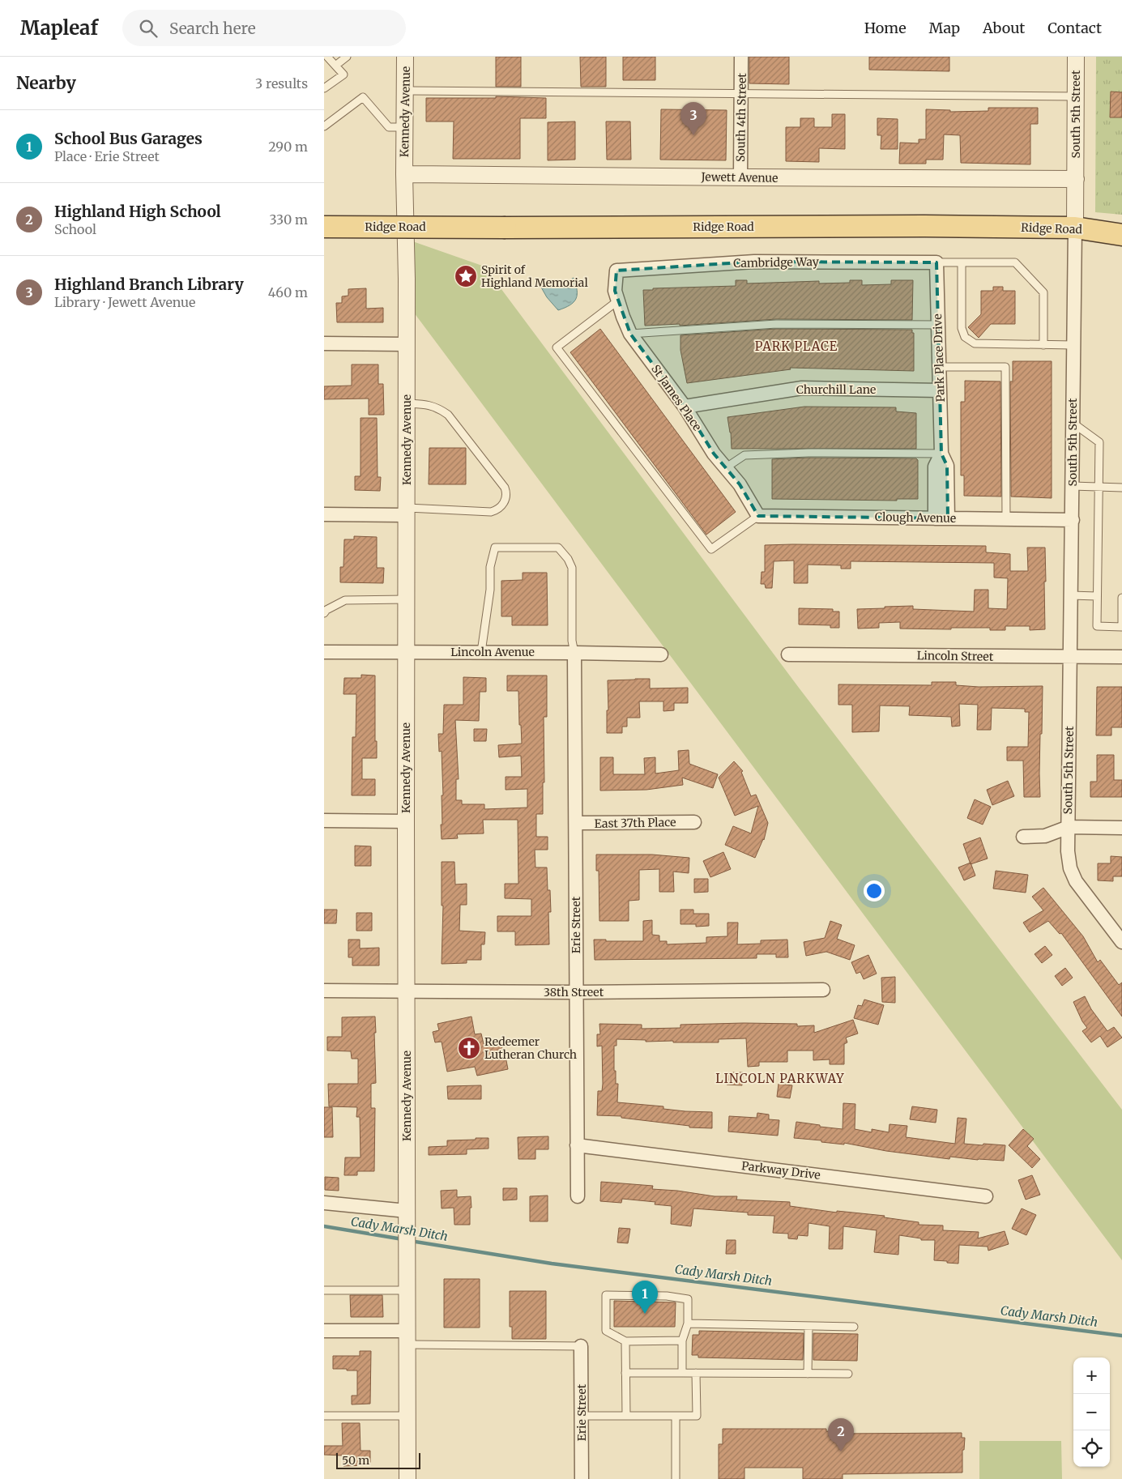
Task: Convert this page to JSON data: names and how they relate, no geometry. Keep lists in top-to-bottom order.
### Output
{
  "streets": {
    "main road": ["Ridge Road"],
    "street": [
      "Kennedy Avenue",
      "South 5th Street",
      "South 4th Street",
      "Jewett Avenue",
      "Cambridge Way",
      "Park Place Drive",
      "Churchill Lane",
      "St James Place",
      "Clough Avenue",
      "Lincoln Avenue",
      "Lincoln Street",
      "East 37th Place",
      "Erie Street",
      "38th Street",
      "Parkway Drive"
    ]
  },
  "crossings": [
    ["Kennedy Avenue", "Jewett Avenue"],
    ["Kennedy Avenue", "Lincoln Avenue"],
    ["Kennedy Avenue", "38th Street"],
    ["South 5th Street", "Jewett Avenue"],
    ["South 5th Street", "Ridge Road"],
    ["South 5th Street", "Clough Avenue"],
    ["South 5th Street", "Lincoln Street"],
    ["South 4th Street", "Jewett Avenue"],
    ["Cambridge Way", "Park Place Drive"],
    ["Cambridge Way", "St James Place"],
    ["Park Place Drive", "Churchill Lane"],
    ["Park Place Drive", "Clough Avenue"],
    ["Churchill Lane", "St James Place"],
    ["St James Place", "Clough Avenue"],
    ["Lincoln Avenue", "Erie Street"],
    ["East 37th Place", "Erie Street"],
    ["Erie Street", "38th Street"],
    ["Erie Street", "Parkway Drive"]
  ],
  "districts": ["PARK PLACE", "LINCOLN PARKWAY"],
  "water": ["Cady Marsh Ditch"],
  "places": {
    "place": ["Spirit of Highland Memorial"],
    "church": ["Redeemer Lutheran Church"]
  },
  "scale_bar": "50 m",
  "page": {
    "header": "Mapleaf",
    "search": "Search here",
    "nav": [
      "Home",
      "Map",
      "About",
      "Contact"
    ],
    "heading": ["Nearby", "3 results"],
    "pins": ["3", "1", "2"],
    "list": [
      {
        "mark": "1",
        "name": "School Bus Garages",
        "note": "Place · Erie Street",
        "value": "290 m"
      },
      {
        "mark": "2",
        "name": "Highland High School",
        "note": "School",
        "value": "330 m"
      },
      {
        "mark": "3",
        "name": "Highland Branch Library",
        "note": "Library · Jewett Avenue",
        "value": "460 m"
      }
    ],
    "map_buttons": ["+", "−"],
    "scale": "50 m"
  }
}
